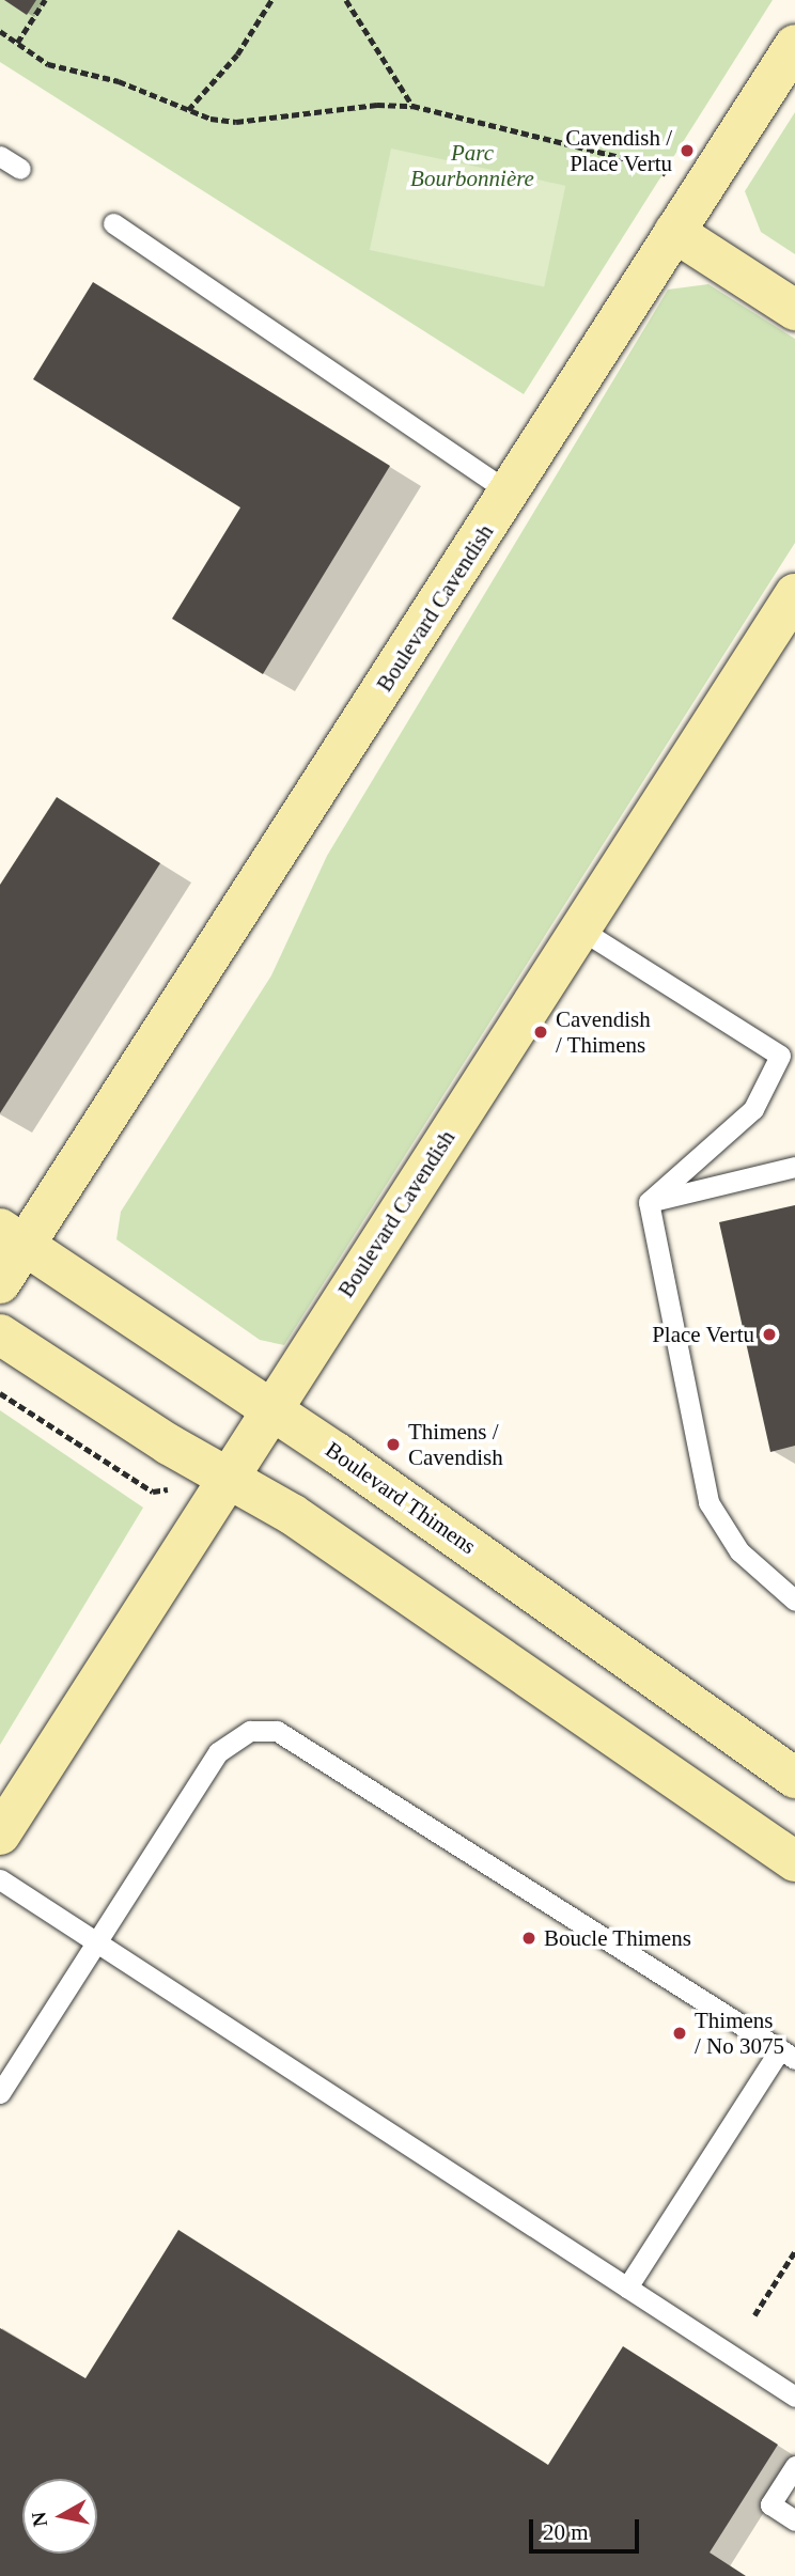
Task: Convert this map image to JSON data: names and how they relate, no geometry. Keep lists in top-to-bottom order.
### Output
{
  "streets": {
    "main road": ["Boulevard Cavendish", "Boulevard Thimens"]
  },
  "crossings": [
    ["Boulevard Cavendish", "Boulevard Thimens"]
  ],
  "parks": ["Parc Bourbonnière"],
  "places": [
    "Cavendish / Place Vertu",
    "Cavendish / Thimens",
    "Place Vertu",
    "Thimens / Cavendish",
    "Boucle Thimens",
    "Thimens / No 3075"
  ],
  "scale_bar": "20 m",
  "north": "left"
}
